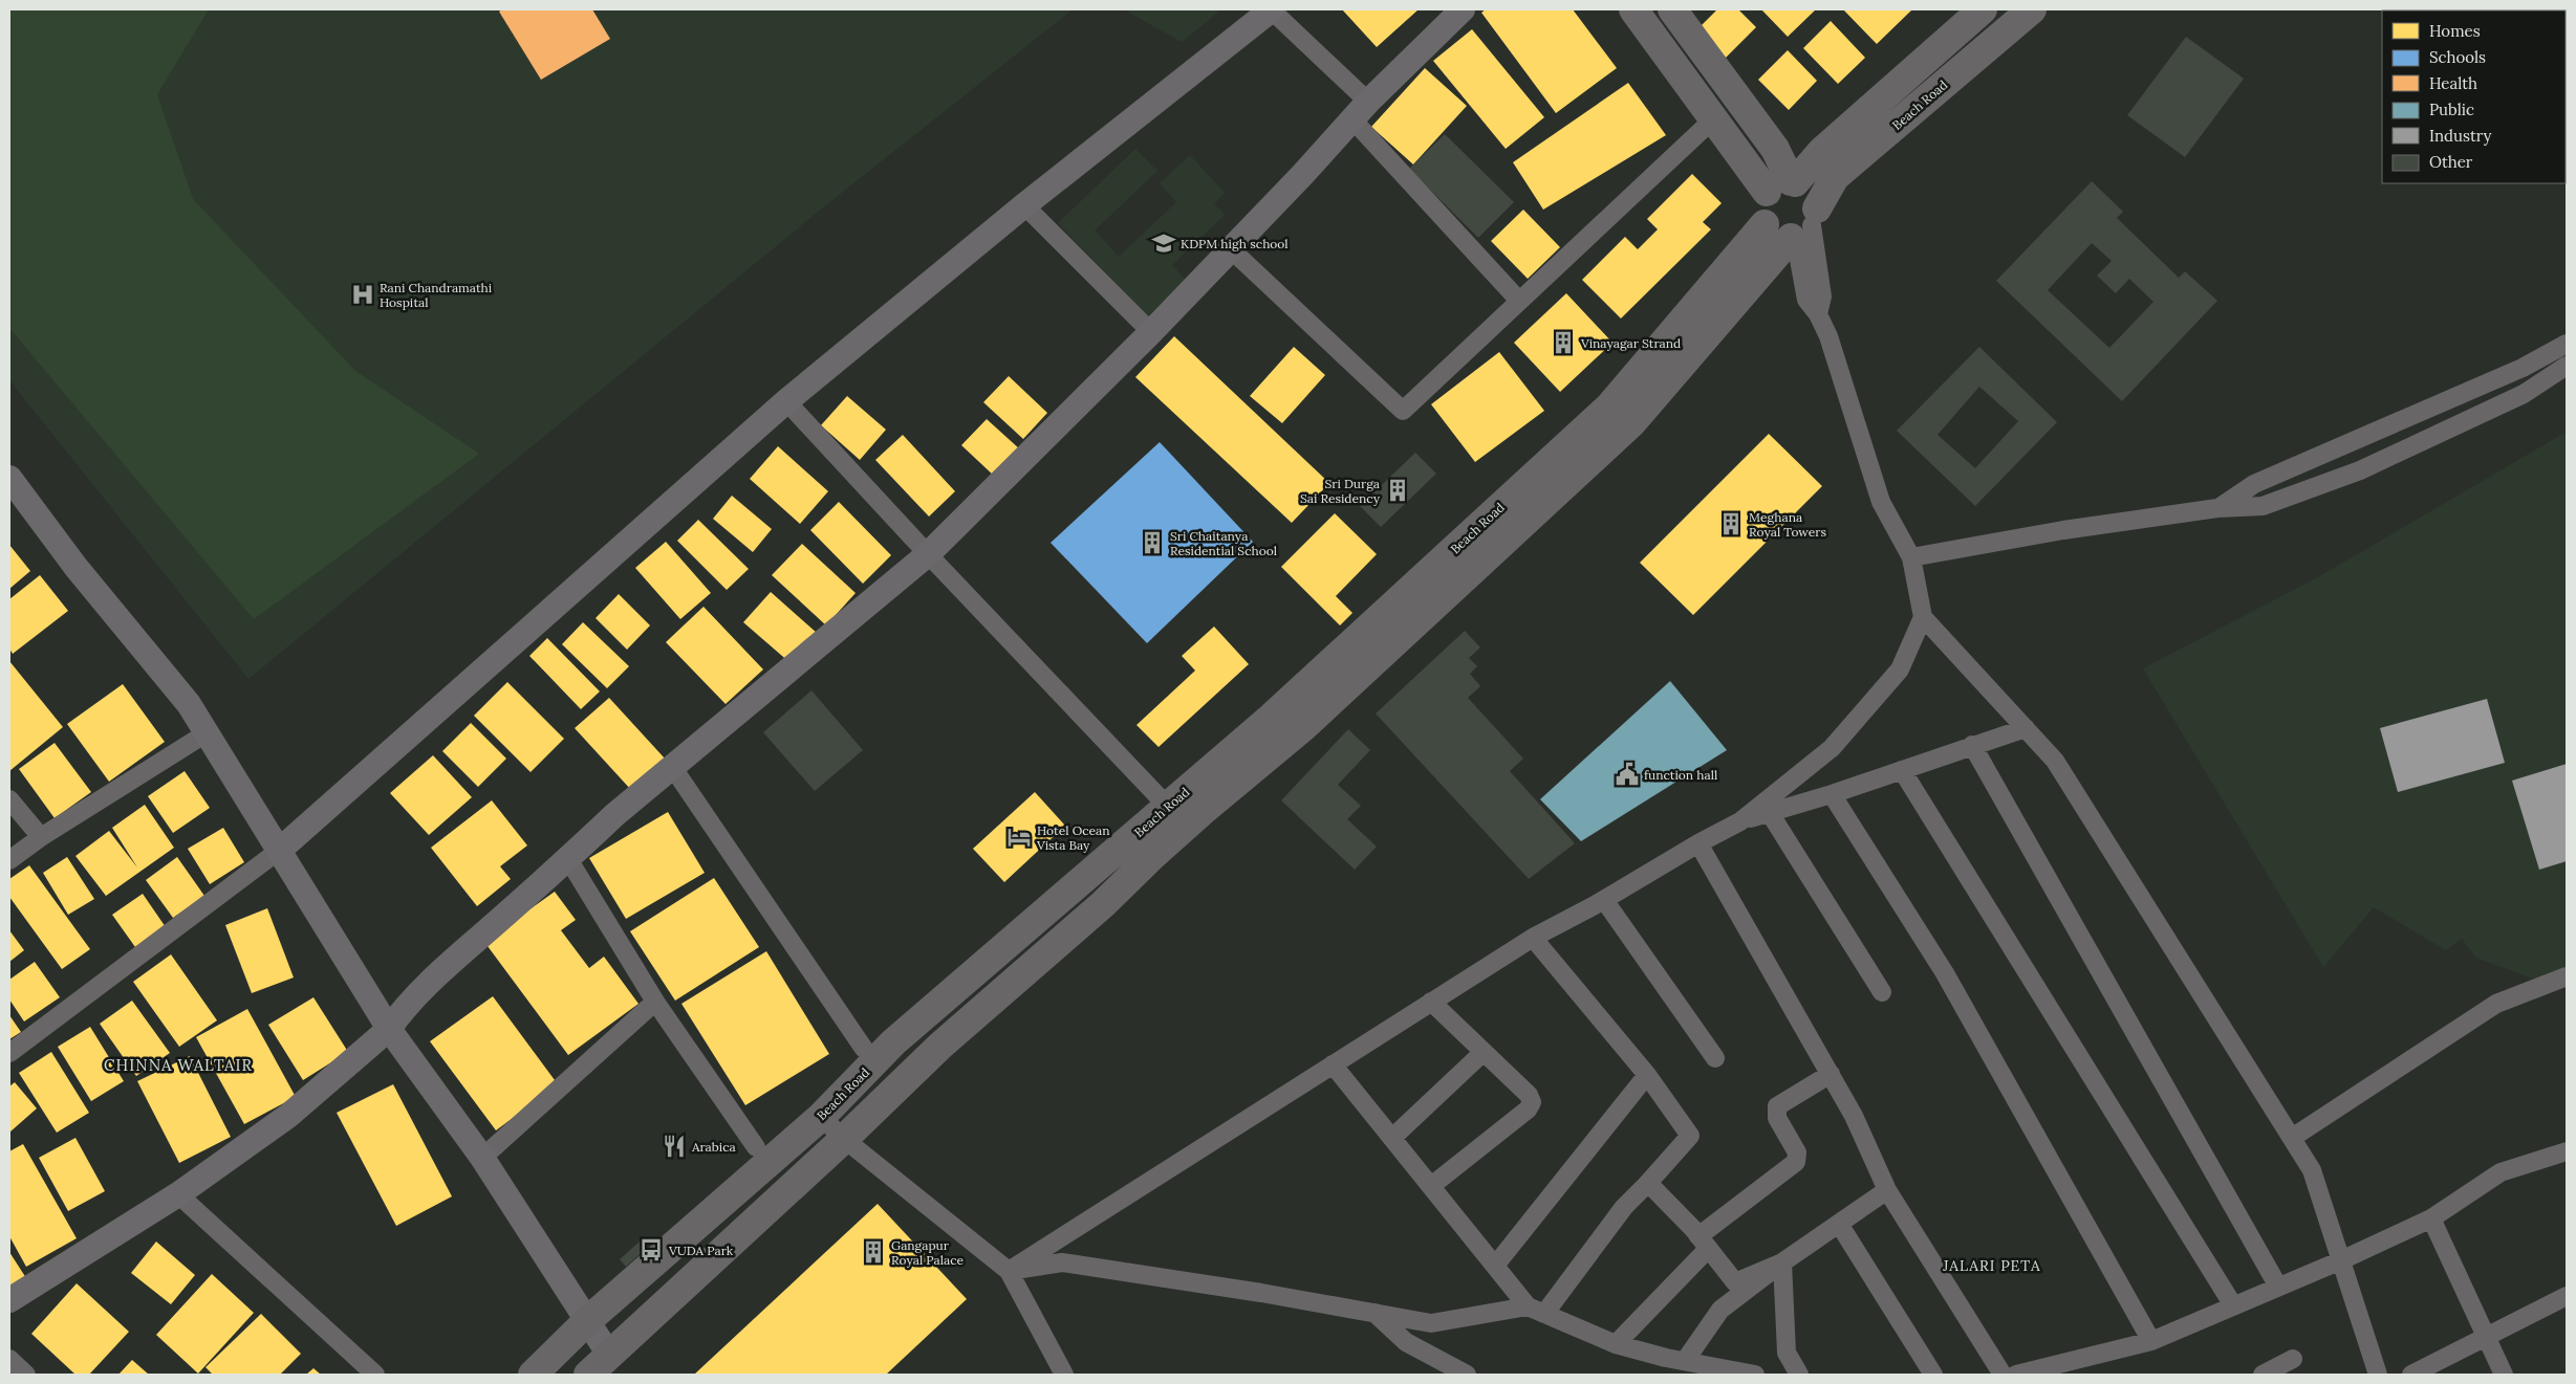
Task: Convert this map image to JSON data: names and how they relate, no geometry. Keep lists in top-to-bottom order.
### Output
{
  "streets": {
    "main road": ["Beach Road"]
  },
  "districts": ["CHINNA WALTAIR", "JALARI PETA"],
  "places": {
    "school or university": ["KDPM high school"],
    "hospital": ["Rani Chandramathi Hospital"],
    "building": [
      "Vinayagar Strand",
      "Sri Durga Sai Residency",
      "Meghana Royal Towers",
      "Sri Chaitanya Residential School",
      "Gangapur Royal Palace"
    ],
    "public building": ["function hall"],
    "hotel": ["Hotel Ocean Vista Bay"],
    "restaurant": ["Arabica"],
    "bus stop": ["VUDA Park"]
  },
  "legend": [
    "Homes",
    "Schools",
    "Health",
    "Public",
    "Industry",
    "Other"
  ]
}
